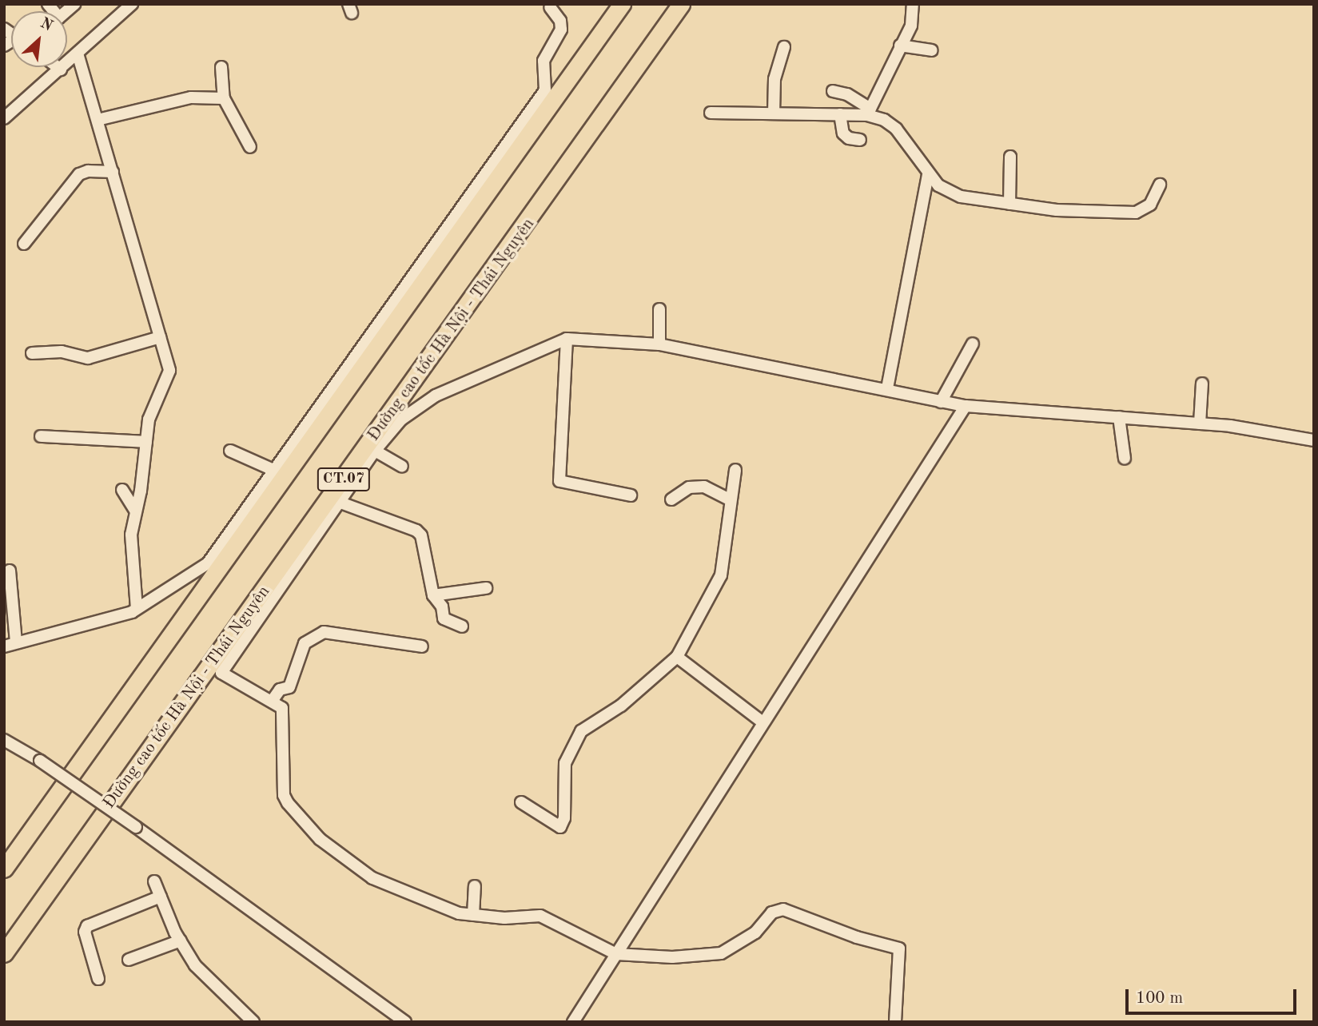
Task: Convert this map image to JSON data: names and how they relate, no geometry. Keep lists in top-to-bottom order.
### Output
{
  "streets": {
    "highway": ["Đường cao tốc Hà Nội - Thái Nguyên", "CT.07"]
  },
  "scale_bar": "100 m",
  "north": "top right"
}
